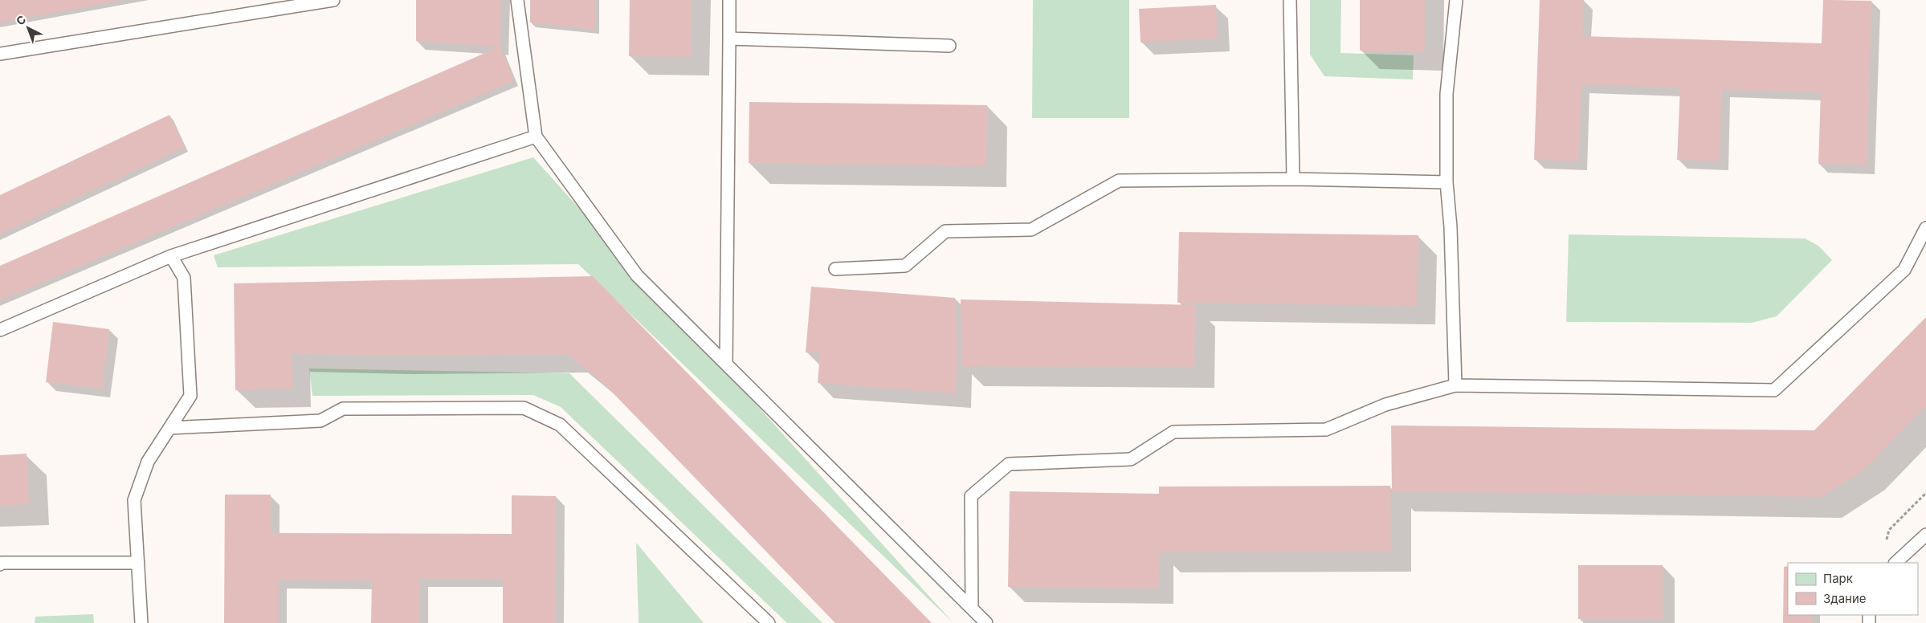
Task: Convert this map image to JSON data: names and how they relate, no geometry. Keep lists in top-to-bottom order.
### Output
{
  "legend": ["Парк", "Здание"],
  "north": "top left"
}
